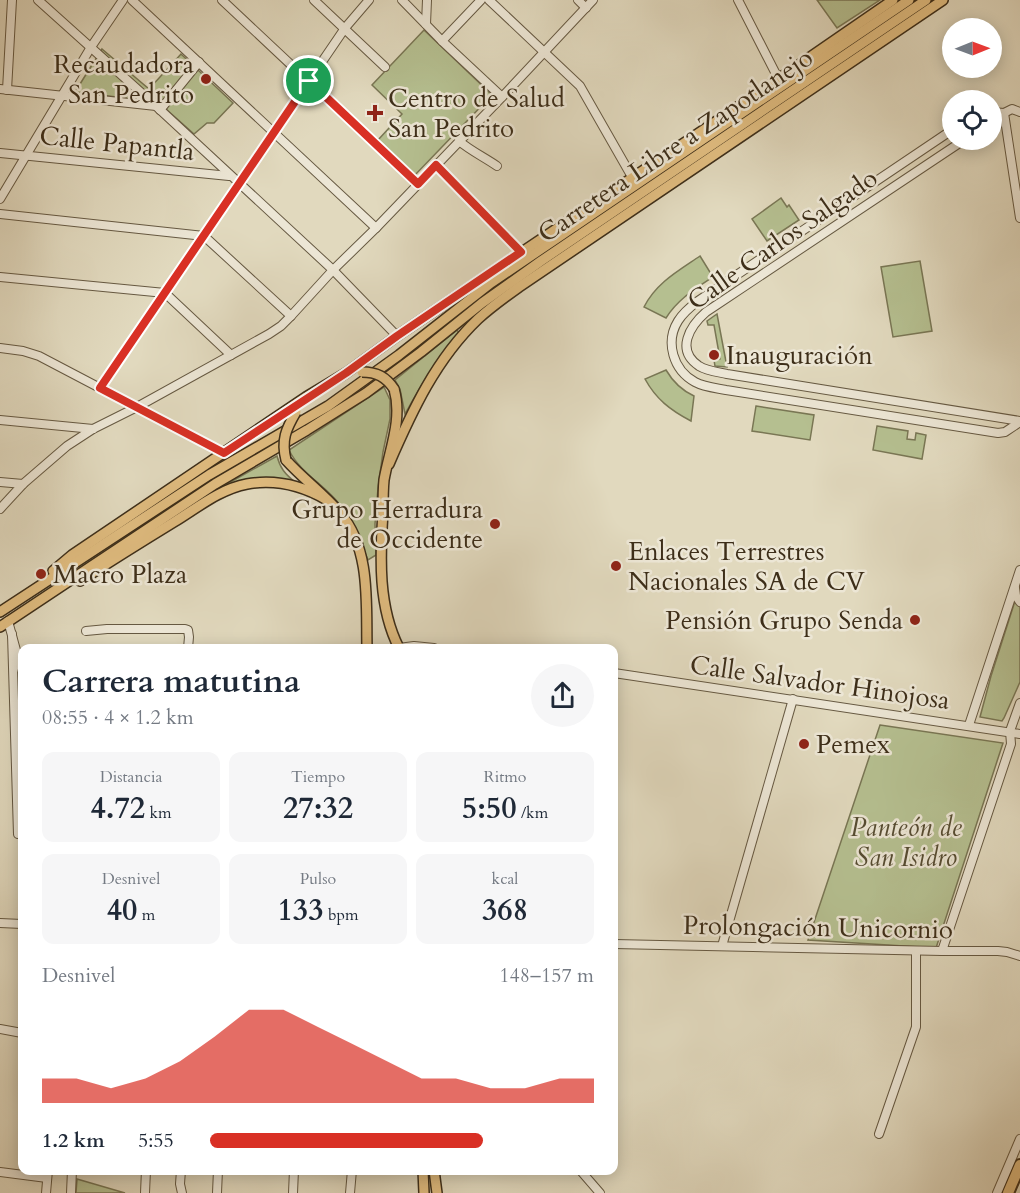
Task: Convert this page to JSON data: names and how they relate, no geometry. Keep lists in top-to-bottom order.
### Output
{
  "streets": {
    "main road": ["Carretera Libre a Zapotlanejo"],
    "street": [
      "Calle Papantla",
      "Calle Carlos Salgado",
      "Calle Salvador Hinojosa",
      "Prolongación Unicornio"
    ]
  },
  "parks": ["Panteón de San Isidro"],
  "places": {
    "other": [
      "Recaudadora San Pedrito",
      "Inauguración",
      "Grupo Herradura de Occidente",
      "Enlaces Terrestres Nacionales SA de CV",
      "Macro Plaza",
      "Pensión Grupo Senda",
      "Pemex"
    ],
    "health": ["Centro de Salud San Pedrito"]
  },
  "north": "right",
  "page": {
    "heading": ["Carrera matutina", "08:55 · 4 × 1.2 km"],
    "stats": [
      ["Distancia", "4.72 km"],
      ["Tiempo", "27:32"],
      ["Ritmo", "5:50 /km"],
      ["Desnivel", "40 m"],
      ["Pulso", "133 bpm"],
      ["kcal", "368"]
    ],
    "chart": ["Desnivel", "148–157 m"],
    "list": [
      {
        "name": "1.2 km",
        "note": "5:55"
      }
    ]
  }
}
